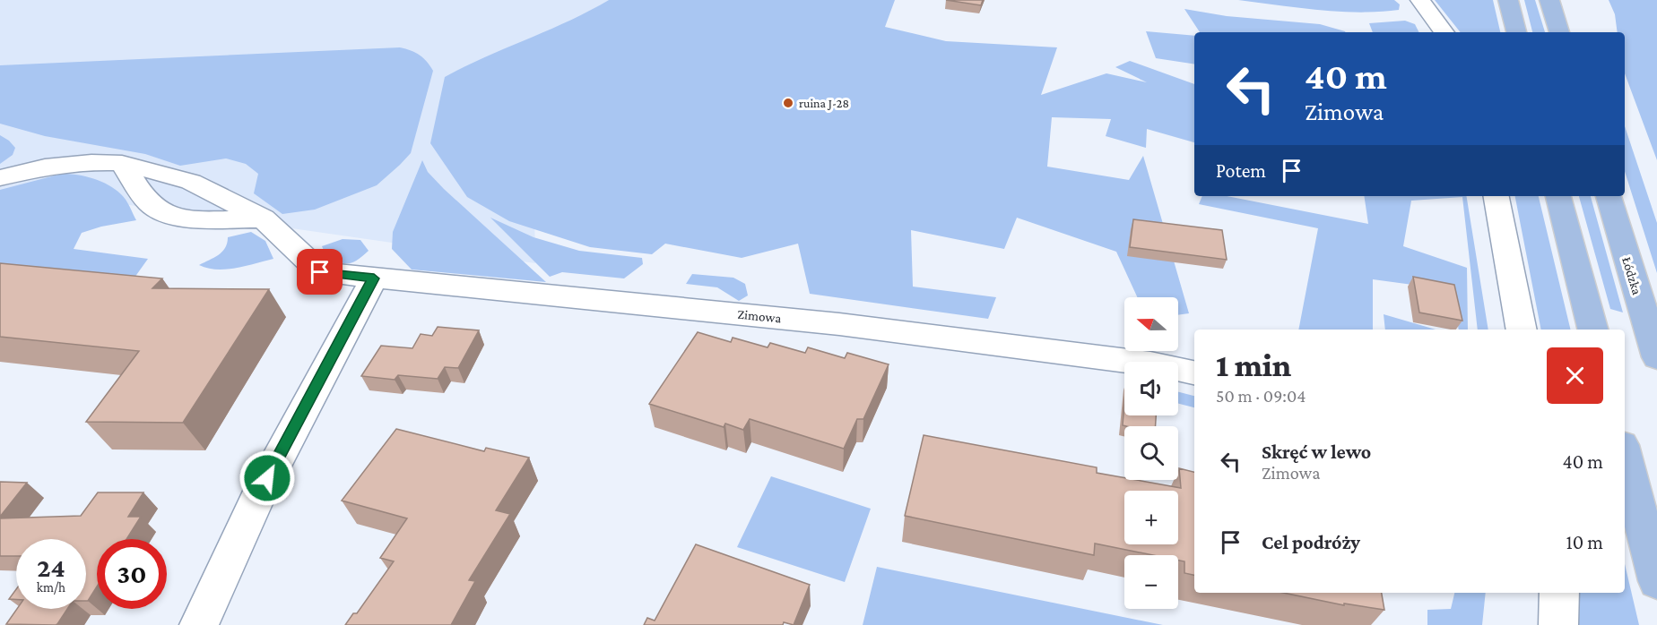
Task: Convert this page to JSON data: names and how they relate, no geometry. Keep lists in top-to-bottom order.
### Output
{
  "streets": {
    "main road": ["Łódzka"],
    "street": ["Zimowa"]
  },
  "places": ["ruina J-28"],
  "north": "left",
  "page": {
    "turn": ["40 m", "Zimowa"],
    "then": "Potem",
    "map_buttons": ["+", "−"],
    "heading": ["1 min", "50 m · 09:04"],
    "list": [
      {
        "name": "Skręć w lewo",
        "note": "Zimowa",
        "value": "40 m"
      },
      {
        "name": "Cel podróży",
        "value": "10 m"
      }
    ],
    "speed": "24 km/h",
    "limit": "30"
  }
}
